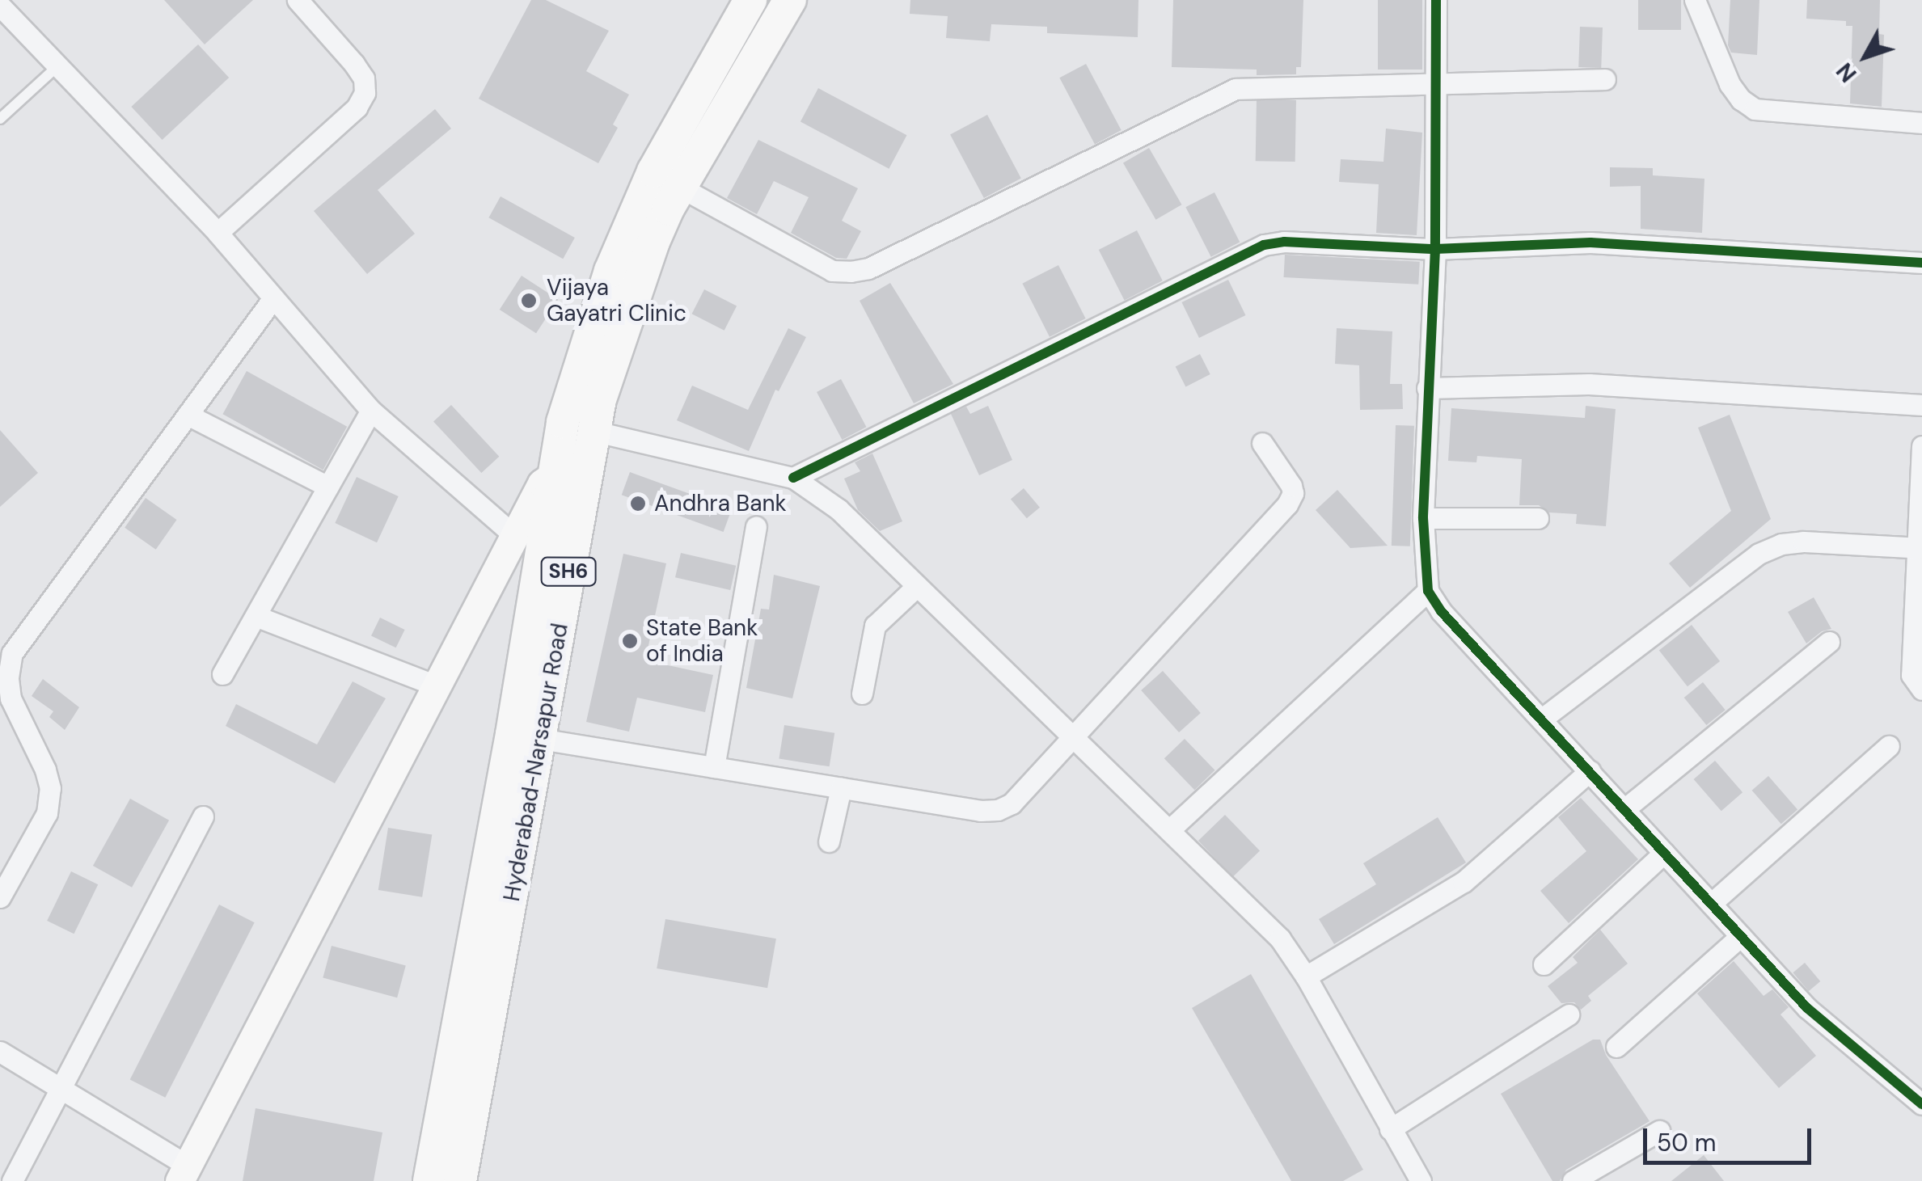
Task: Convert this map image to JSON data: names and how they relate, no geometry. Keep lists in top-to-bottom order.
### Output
{
  "streets": {
    "main road": ["SH6", "Hyderabad-Narsapur Road"]
  },
  "places": ["Vijaya Gayatri Clinic", "Andhra Bank", "State Bank of India"],
  "scale_bar": "50 m",
  "north": "bottom left"
}
